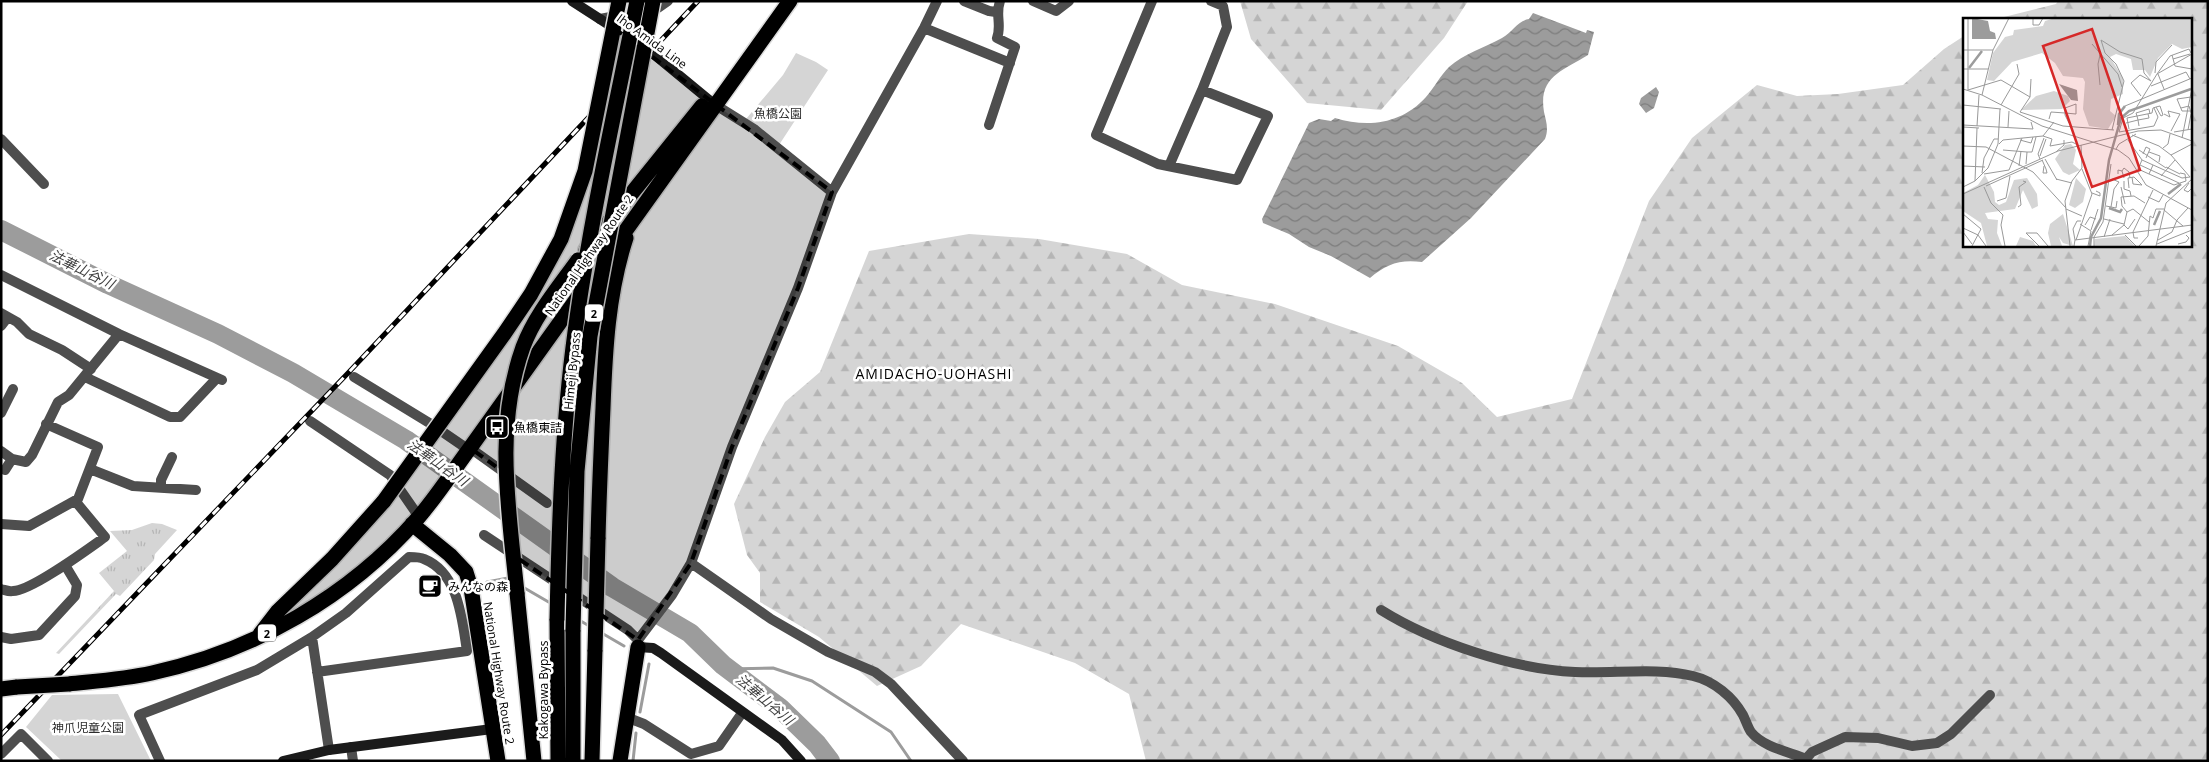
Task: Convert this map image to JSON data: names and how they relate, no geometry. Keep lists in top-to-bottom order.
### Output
{
  "streets": {
    "highway": [
      "National Highway Route 2",
      "2",
      "Himeji Bypass",
      "Kakogawa Bypass"
    ],
    "main road": ["Iho Amida Line"]
  },
  "crossings": [
    ["Iho Amida Line", "National Highway Route 2"],
    ["Himeji Bypass", "Kakogawa Bypass"]
  ],
  "districts": ["AMIDACHO-UOHASHI"],
  "water": ["法華山谷川"],
  "parks": ["魚橋公園", "神爪児童公園"],
  "places": {
    "bus stop": ["魚橋東詰"],
    "cafe": ["みんなの森"]
  }
}
